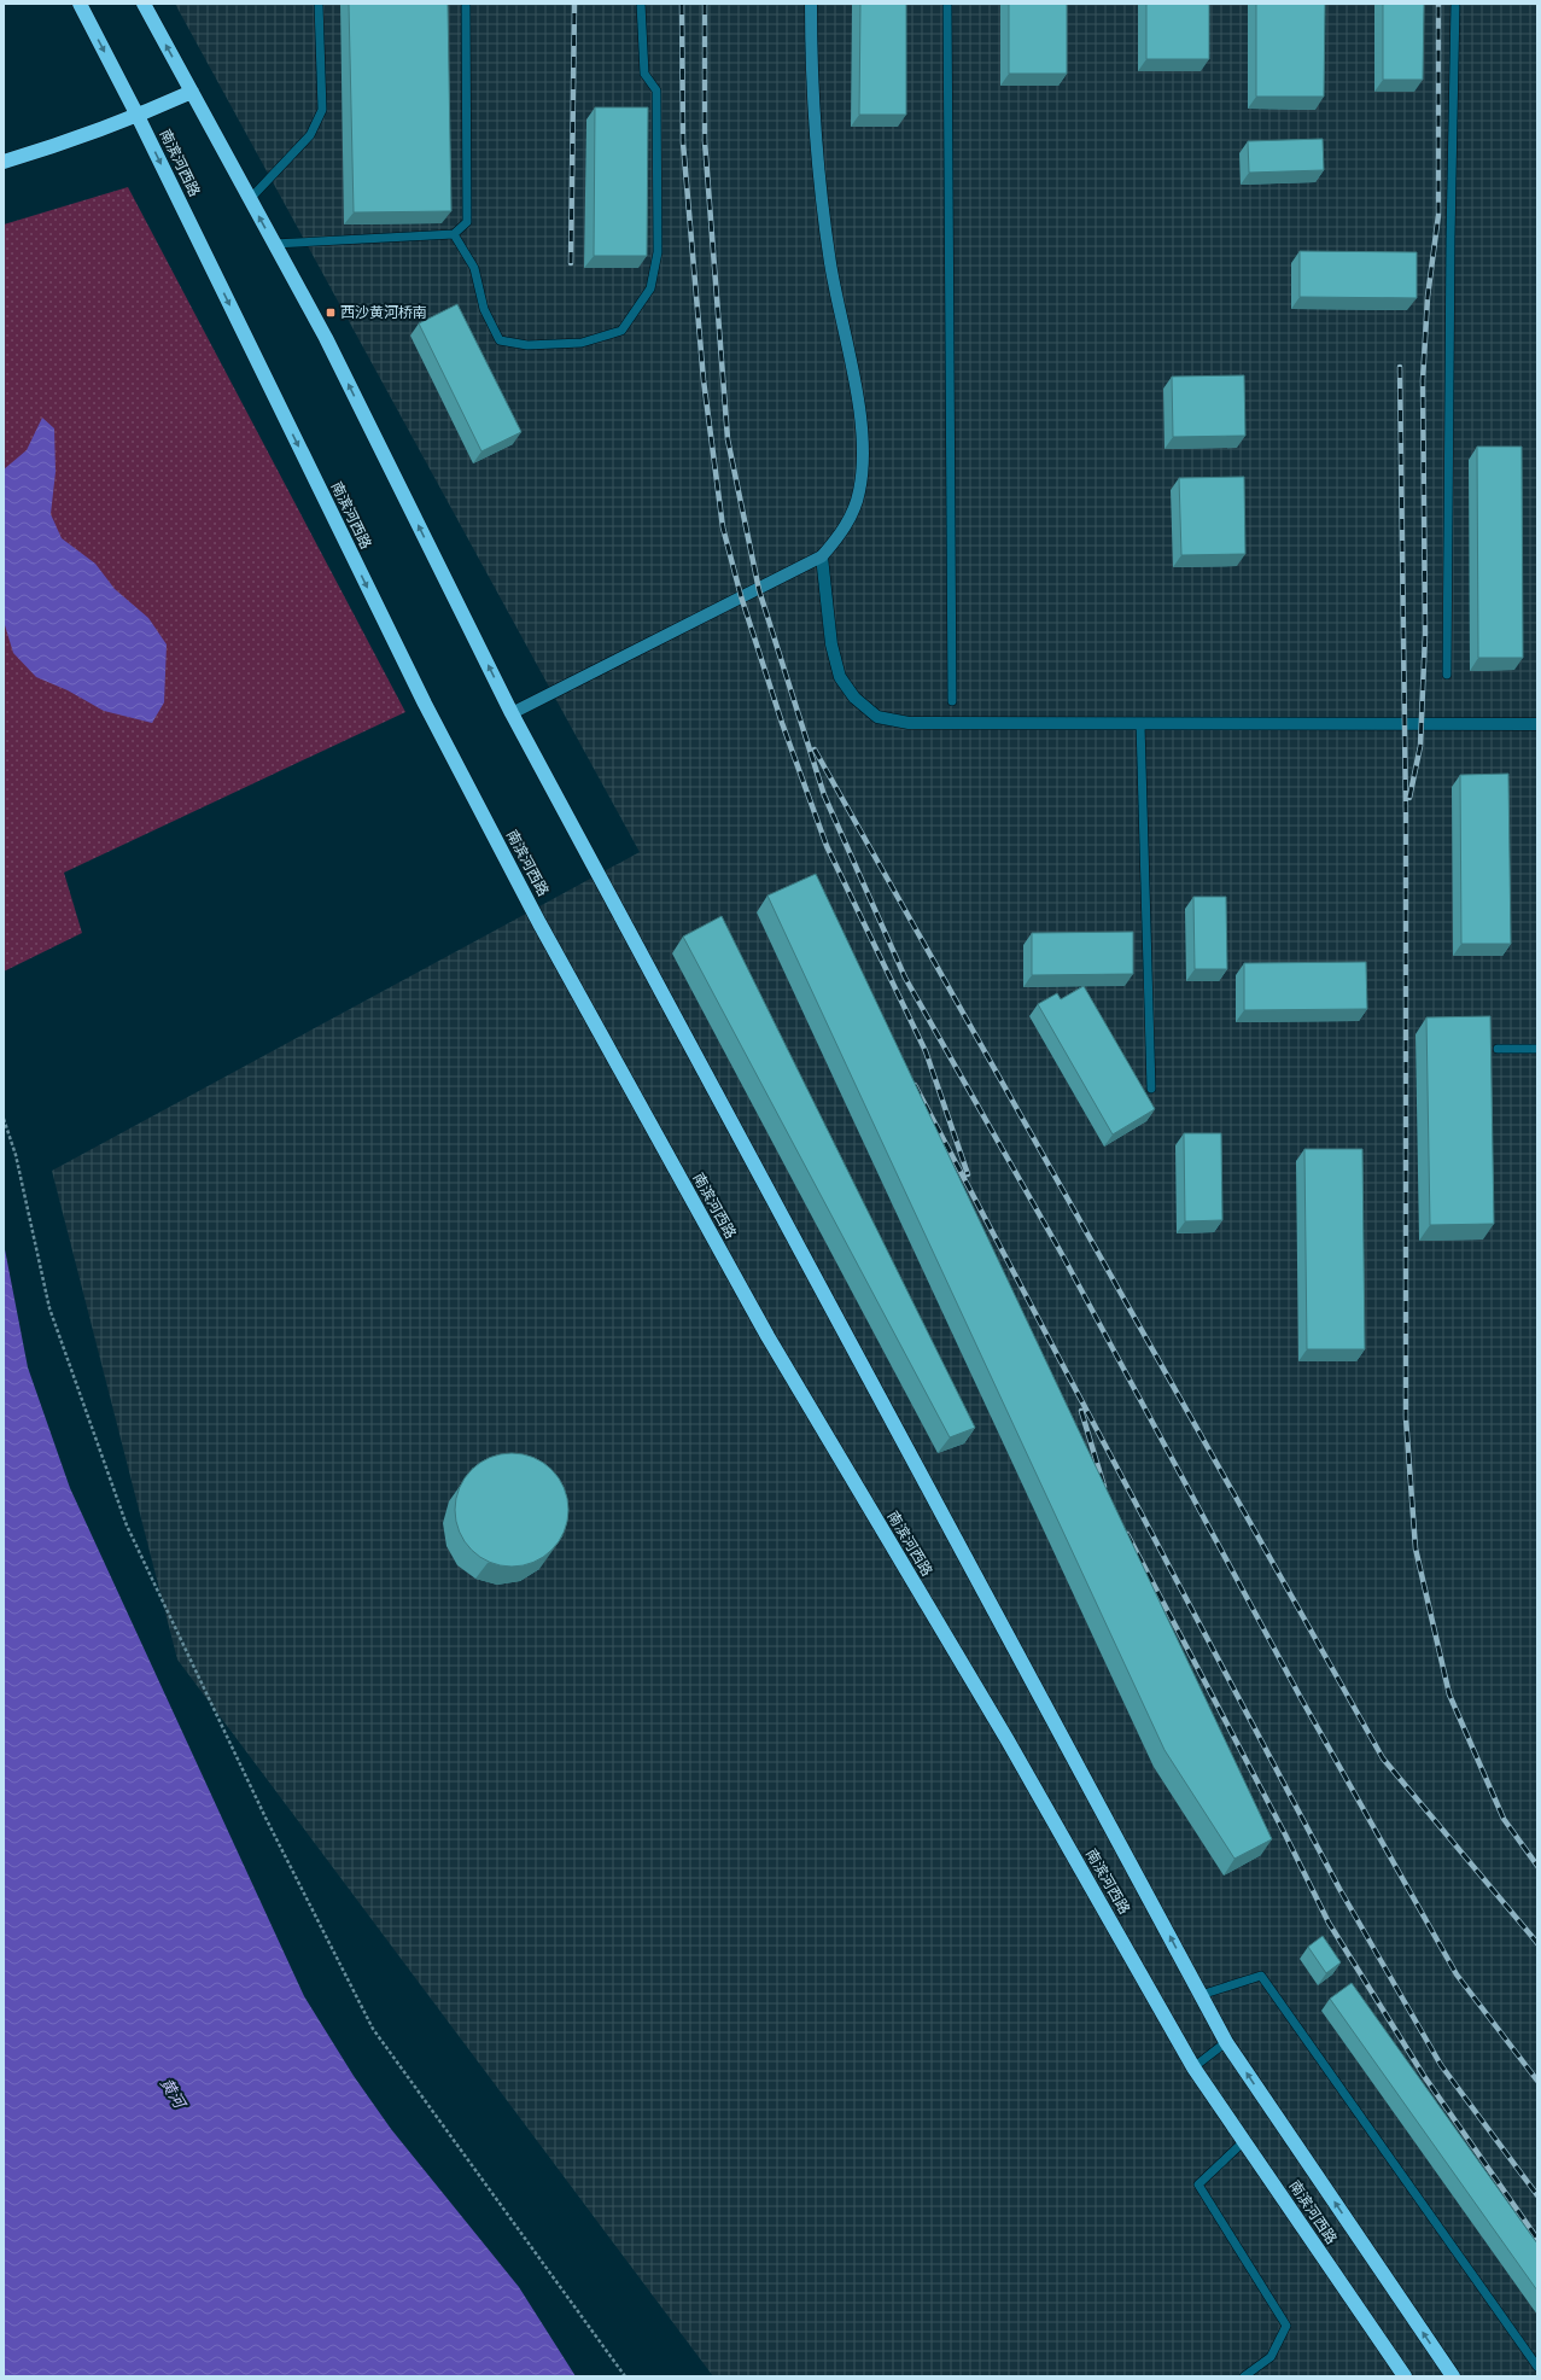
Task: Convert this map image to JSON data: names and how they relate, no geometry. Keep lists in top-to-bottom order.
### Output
{
  "streets": {
    "highway": ["南滨河西路"]
  },
  "water": ["黄河"],
  "places": {
    "transit": ["西沙黄河桥南"]
  }
}
